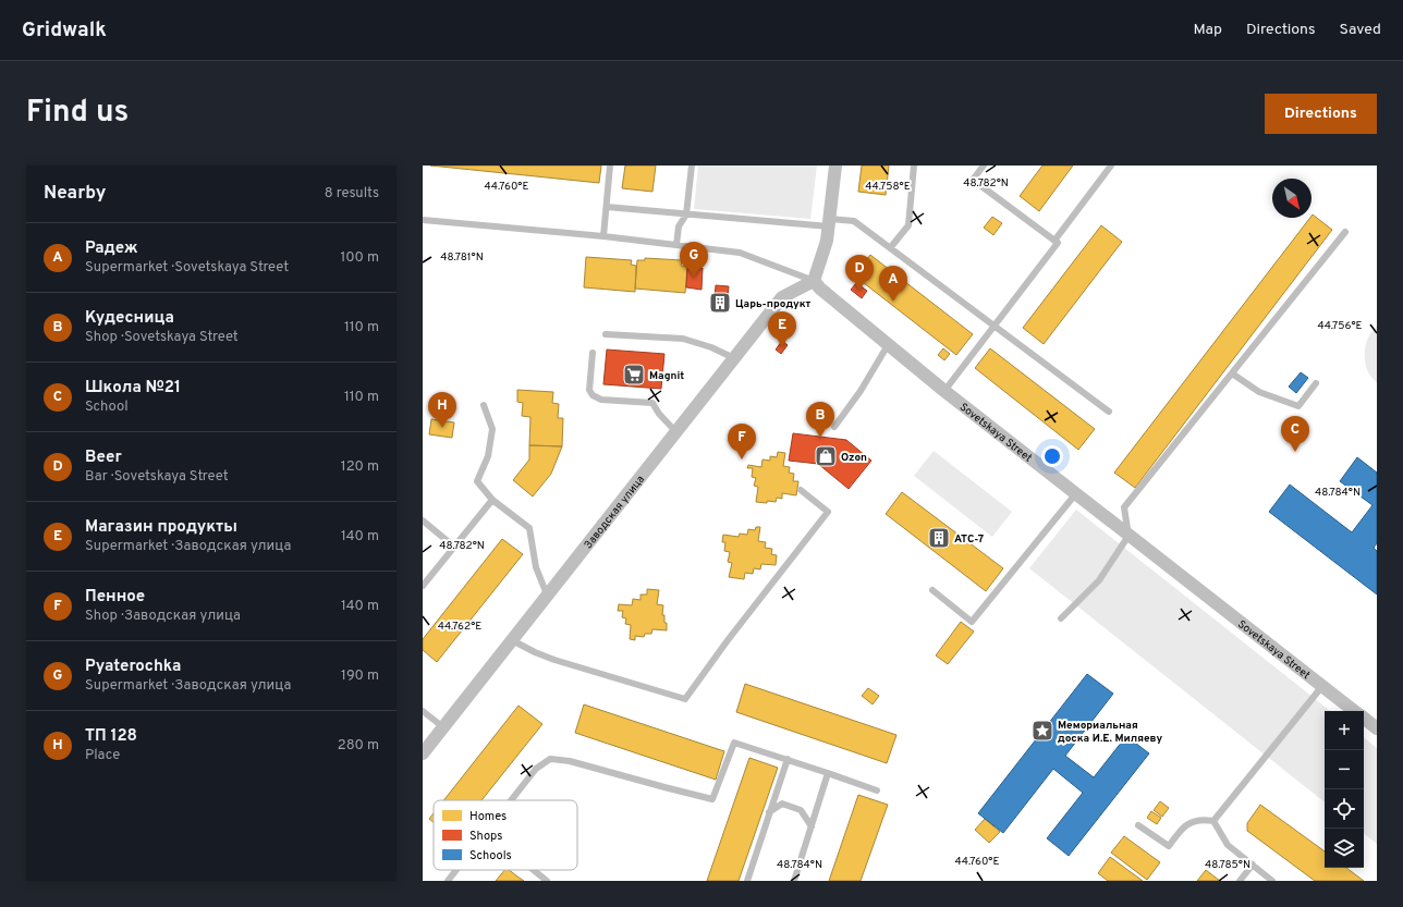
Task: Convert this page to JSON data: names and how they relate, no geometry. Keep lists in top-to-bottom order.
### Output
{
  "streets": {
    "street": ["Sovetskaya Street", "Заводская улица"]
  },
  "crossings": [
    ["Sovetskaya Street", "Заводская улица"]
  ],
  "places": {
    "building": ["Царь-продукт", "АТС-7"],
    "supermarket": ["Magnit"],
    "shop": ["Ozon"],
    "place": ["Мемориальная доска И.Е. Миляеву"]
  },
  "legend": ["Homes", "Shops", "Schools"],
  "north": "bottom right",
  "page": {
    "header": "Gridwalk",
    "nav": ["Map", "Directions", "Saved"],
    "title": "Find us",
    "buttons": "Directions",
    "heading": ["Nearby", "8 results"],
    "list": [
      {
        "mark": "A",
        "name": "Радеж",
        "note": "Supermarket · Sovetskaya Street",
        "value": "100 m"
      },
      {
        "mark": "B",
        "name": "Кудесница",
        "note": "Shop · Sovetskaya Street",
        "value": "110 m"
      },
      {
        "mark": "C",
        "name": "Школа №21",
        "note": "School",
        "value": "110 m"
      },
      {
        "mark": "D",
        "name": "Beer",
        "note": "Bar · Sovetskaya Street",
        "value": "120 m"
      },
      {
        "mark": "E",
        "name": "Магазин продукты",
        "note": "Supermarket · Заводская улица",
        "value": "140 m"
      },
      {
        "mark": "F",
        "name": "Пенное",
        "note": "Shop · Заводская улица",
        "value": "140 m"
      },
      {
        "mark": "G",
        "name": "Pyaterochka",
        "note": "Supermarket · Заводская улица",
        "value": "190 m"
      },
      {
        "mark": "H",
        "name": "ТП 128",
        "note": "Place",
        "value": "280 m"
      }
    ],
    "pins": [
      "G",
      "D",
      "A",
      "E",
      "H",
      "B",
      "C",
      "F"
    ],
    "map_buttons": ["+", "−"]
  },
  "coordinates": [
    "48.782°N",
    "44.760°E",
    "44.758°E",
    "48.781°N",
    "44.756°E",
    "48.784°N",
    "44.762°E",
    "48.785°N"
  ]
}
